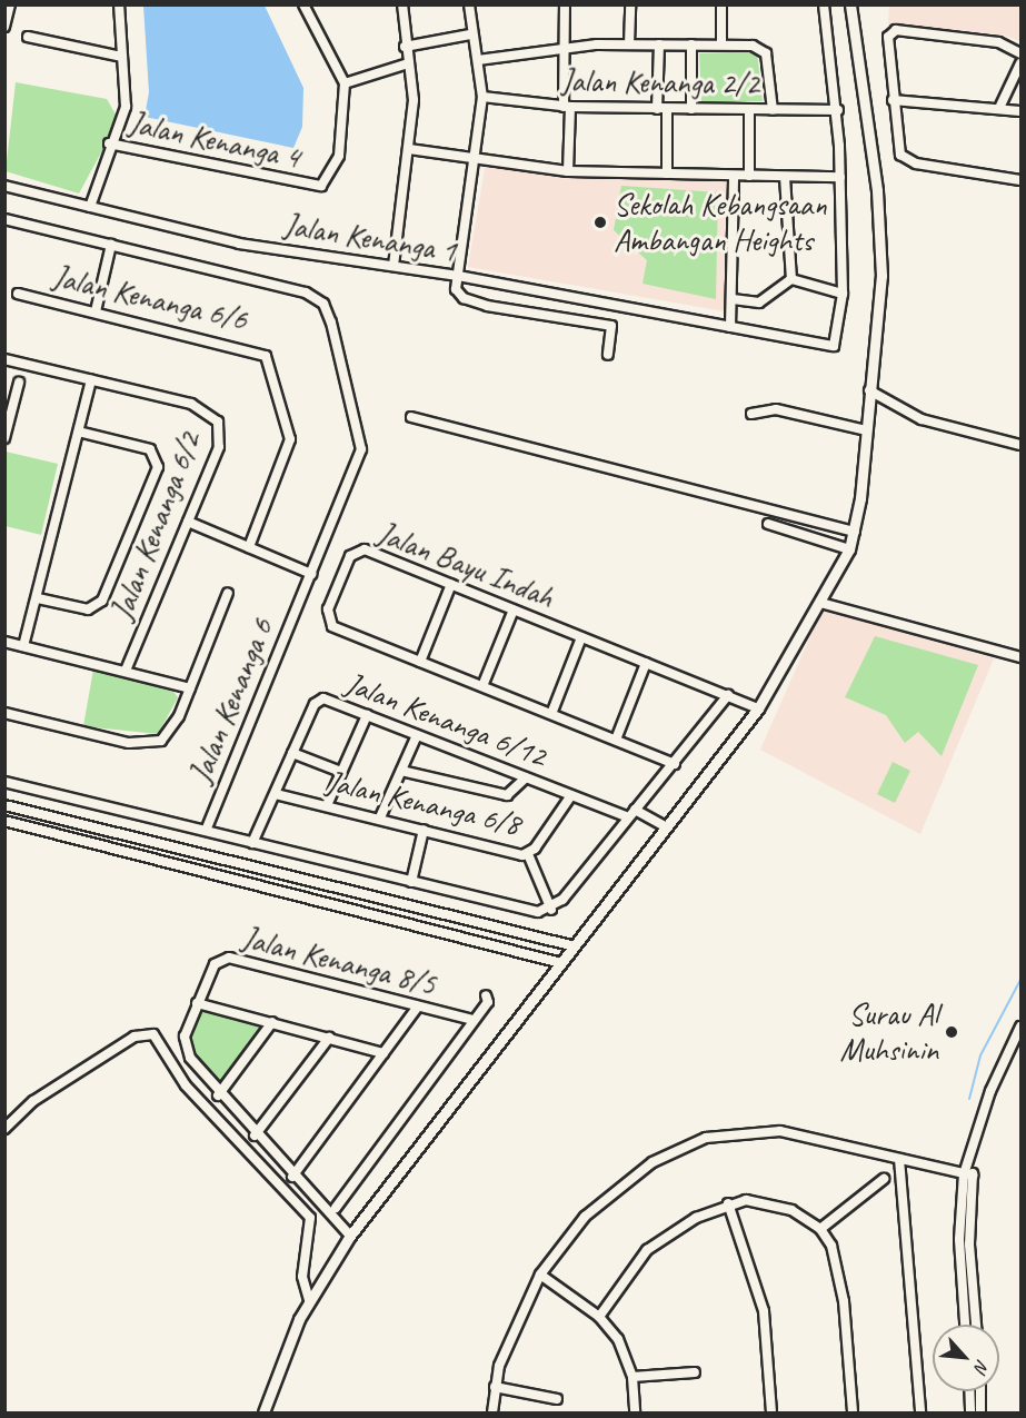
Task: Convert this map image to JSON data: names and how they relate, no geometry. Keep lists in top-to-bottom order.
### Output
{
  "streets": {
    "street": [
      "Jalan Kenanga 2/2",
      "Jalan Kenanga 4",
      "Jalan Kenanga 1",
      "Jalan Kenanga 6/6",
      "Jalan Kenanga 6/2",
      "Jalan Bayu Indah",
      "Jalan Kenanga 6",
      "Jalan Kenanga 6/12",
      "Jalan Kenanga 6/8",
      "Jalan Kenanga 8/5"
    ]
  },
  "crossings": [
    ["Jalan Kenanga 4", "Jalan Kenanga 1"],
    ["Jalan Kenanga 6", "Jalan Kenanga 6/12"],
    ["Jalan Kenanga 6/12", "Jalan Kenanga 6/8"]
  ],
  "places": ["Sekolah Kebangsaan Ambangan Heights", "Surau Al Muhsinin"],
  "north": "bottom right"
}
